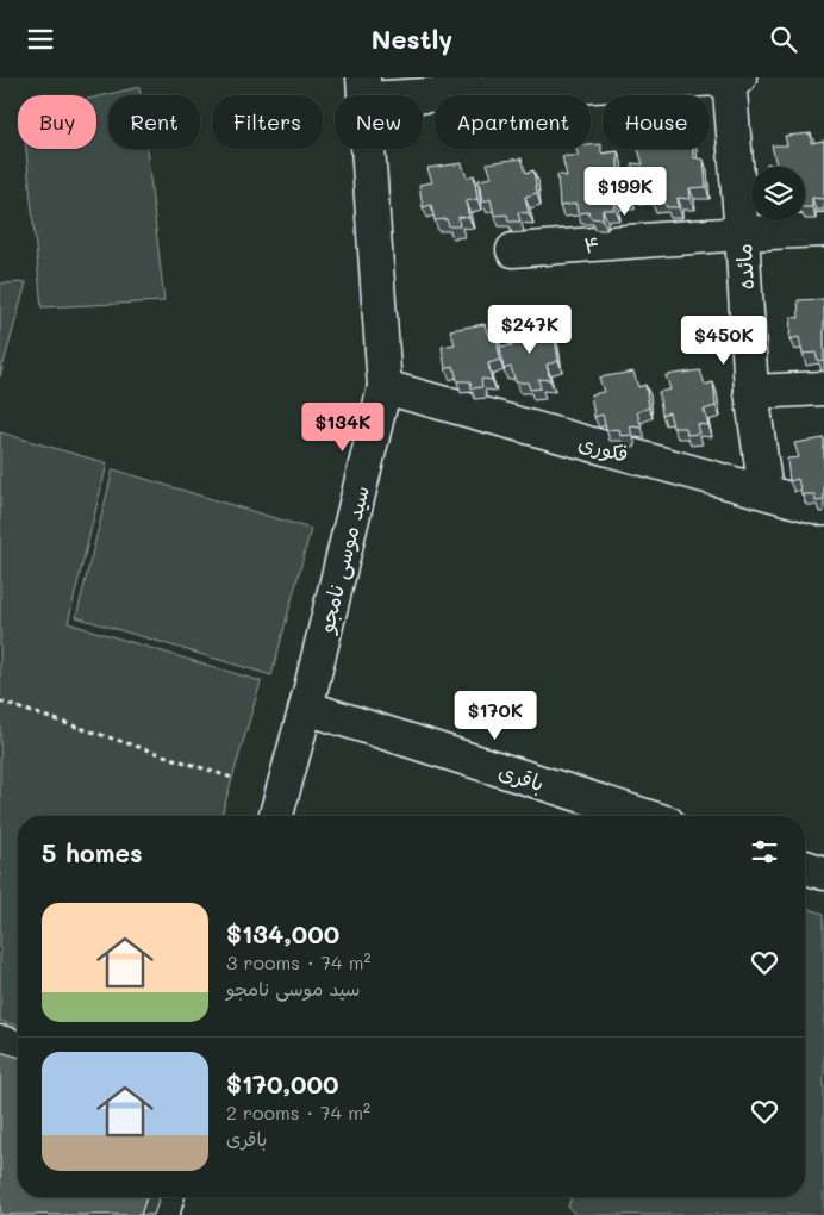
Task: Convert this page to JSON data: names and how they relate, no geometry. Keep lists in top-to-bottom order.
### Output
{
  "streets": {
    "street": [
      "۴",
      "مائده",
      "فکوری",
      "سید موسی نامجو",
      "باقری"
    ]
  },
  "crossings": [
    ["۴", "مائده"],
    ["مائده", "فکوری"],
    ["فکوری", "سید موسی نامجو"],
    ["سید موسی نامجو", "باقری"]
  ],
  "page": {
    "header": "Nestly",
    "chip": [
      "Buy",
      "Rent",
      "Filters",
      "New",
      "Apartment",
      "House"
    ],
    "price": [
      "$199K",
      "$247K",
      "$450K",
      "$134K",
      "$170K"
    ],
    "heading": "5 homes",
    "list": [
      {
        "name": "$134,000",
        "note": "3 rooms · 74 m² · سید موسی نامجو"
      },
      {
        "name": "$170,000",
        "note": "2 rooms · 74 m² · باقری"
      }
    ]
  }
}
